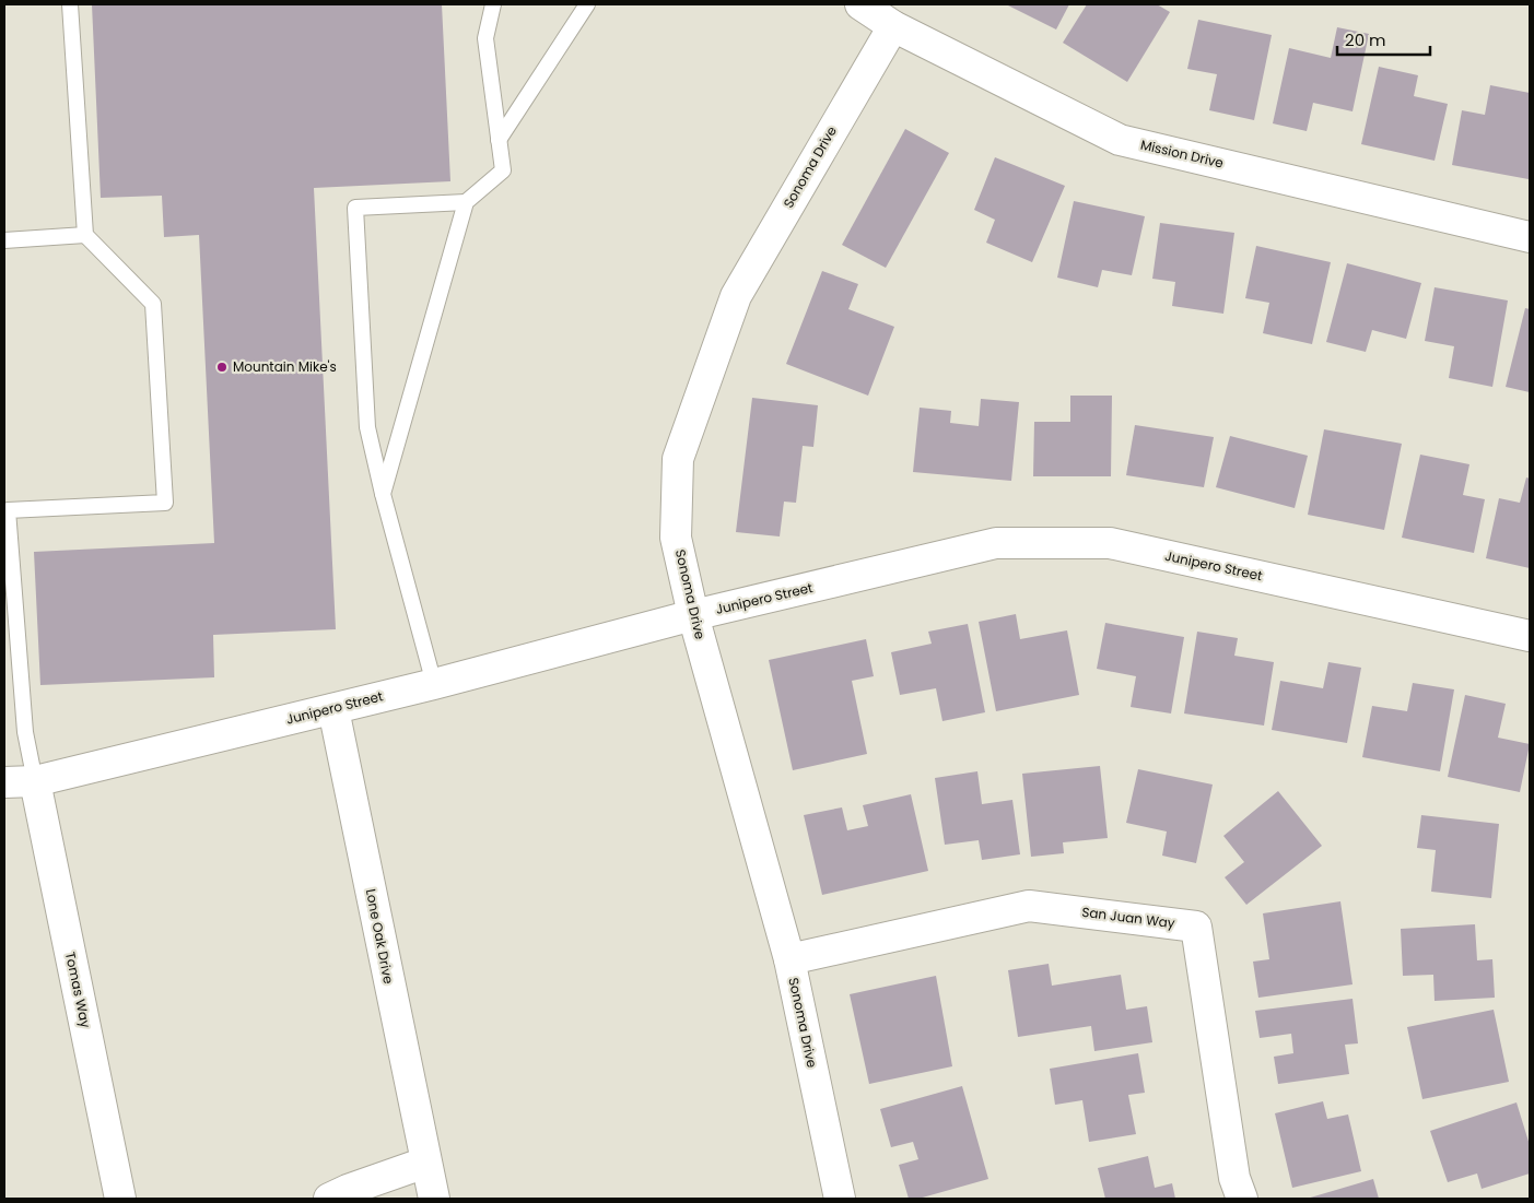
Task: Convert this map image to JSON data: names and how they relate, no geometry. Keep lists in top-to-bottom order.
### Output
{
  "streets": {
    "street": [
      "Mission Drive",
      "Sonoma Drive",
      "Junipero Street",
      "San Juan Way",
      "Lone Oak Drive",
      "Tomas Way"
    ]
  },
  "crossings": [
    ["Mission Drive", "Sonoma Drive"],
    ["Sonoma Drive", "Junipero Street"],
    ["Sonoma Drive", "San Juan Way"],
    ["Junipero Street", "Lone Oak Drive"],
    ["Junipero Street", "Tomas Way"]
  ],
  "places": ["Mountain Mike's"],
  "scale_bar": "20 m"
}
